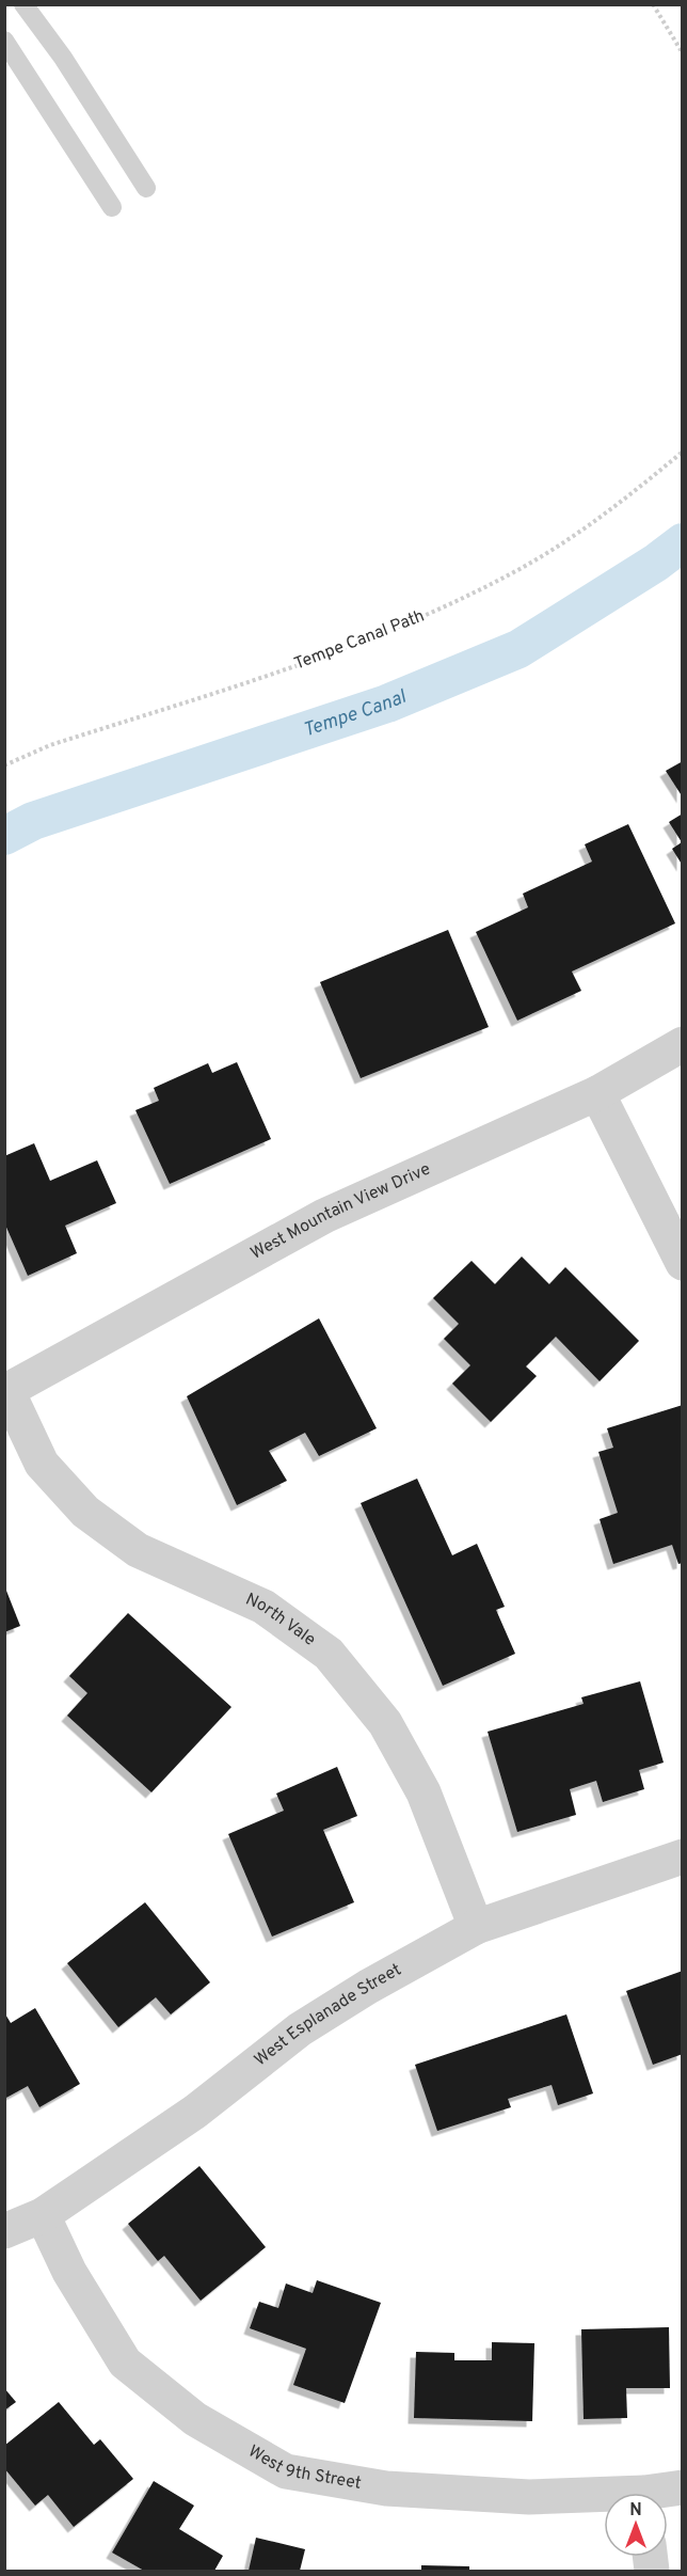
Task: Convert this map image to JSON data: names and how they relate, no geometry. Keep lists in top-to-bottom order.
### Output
{
  "streets": {
    "street": [
      "West Mountain View Drive",
      "North Vale",
      "West Esplanade Street",
      "West 9th Street"
    ],
    "path": ["Tempe Canal Path"]
  },
  "crossings": [
    ["West Mountain View Drive", "North Vale"],
    ["North Vale", "West Esplanade Street"],
    ["West Esplanade Street", "West 9th Street"]
  ],
  "water": ["Tempe Canal"],
  "north": "top"
}
